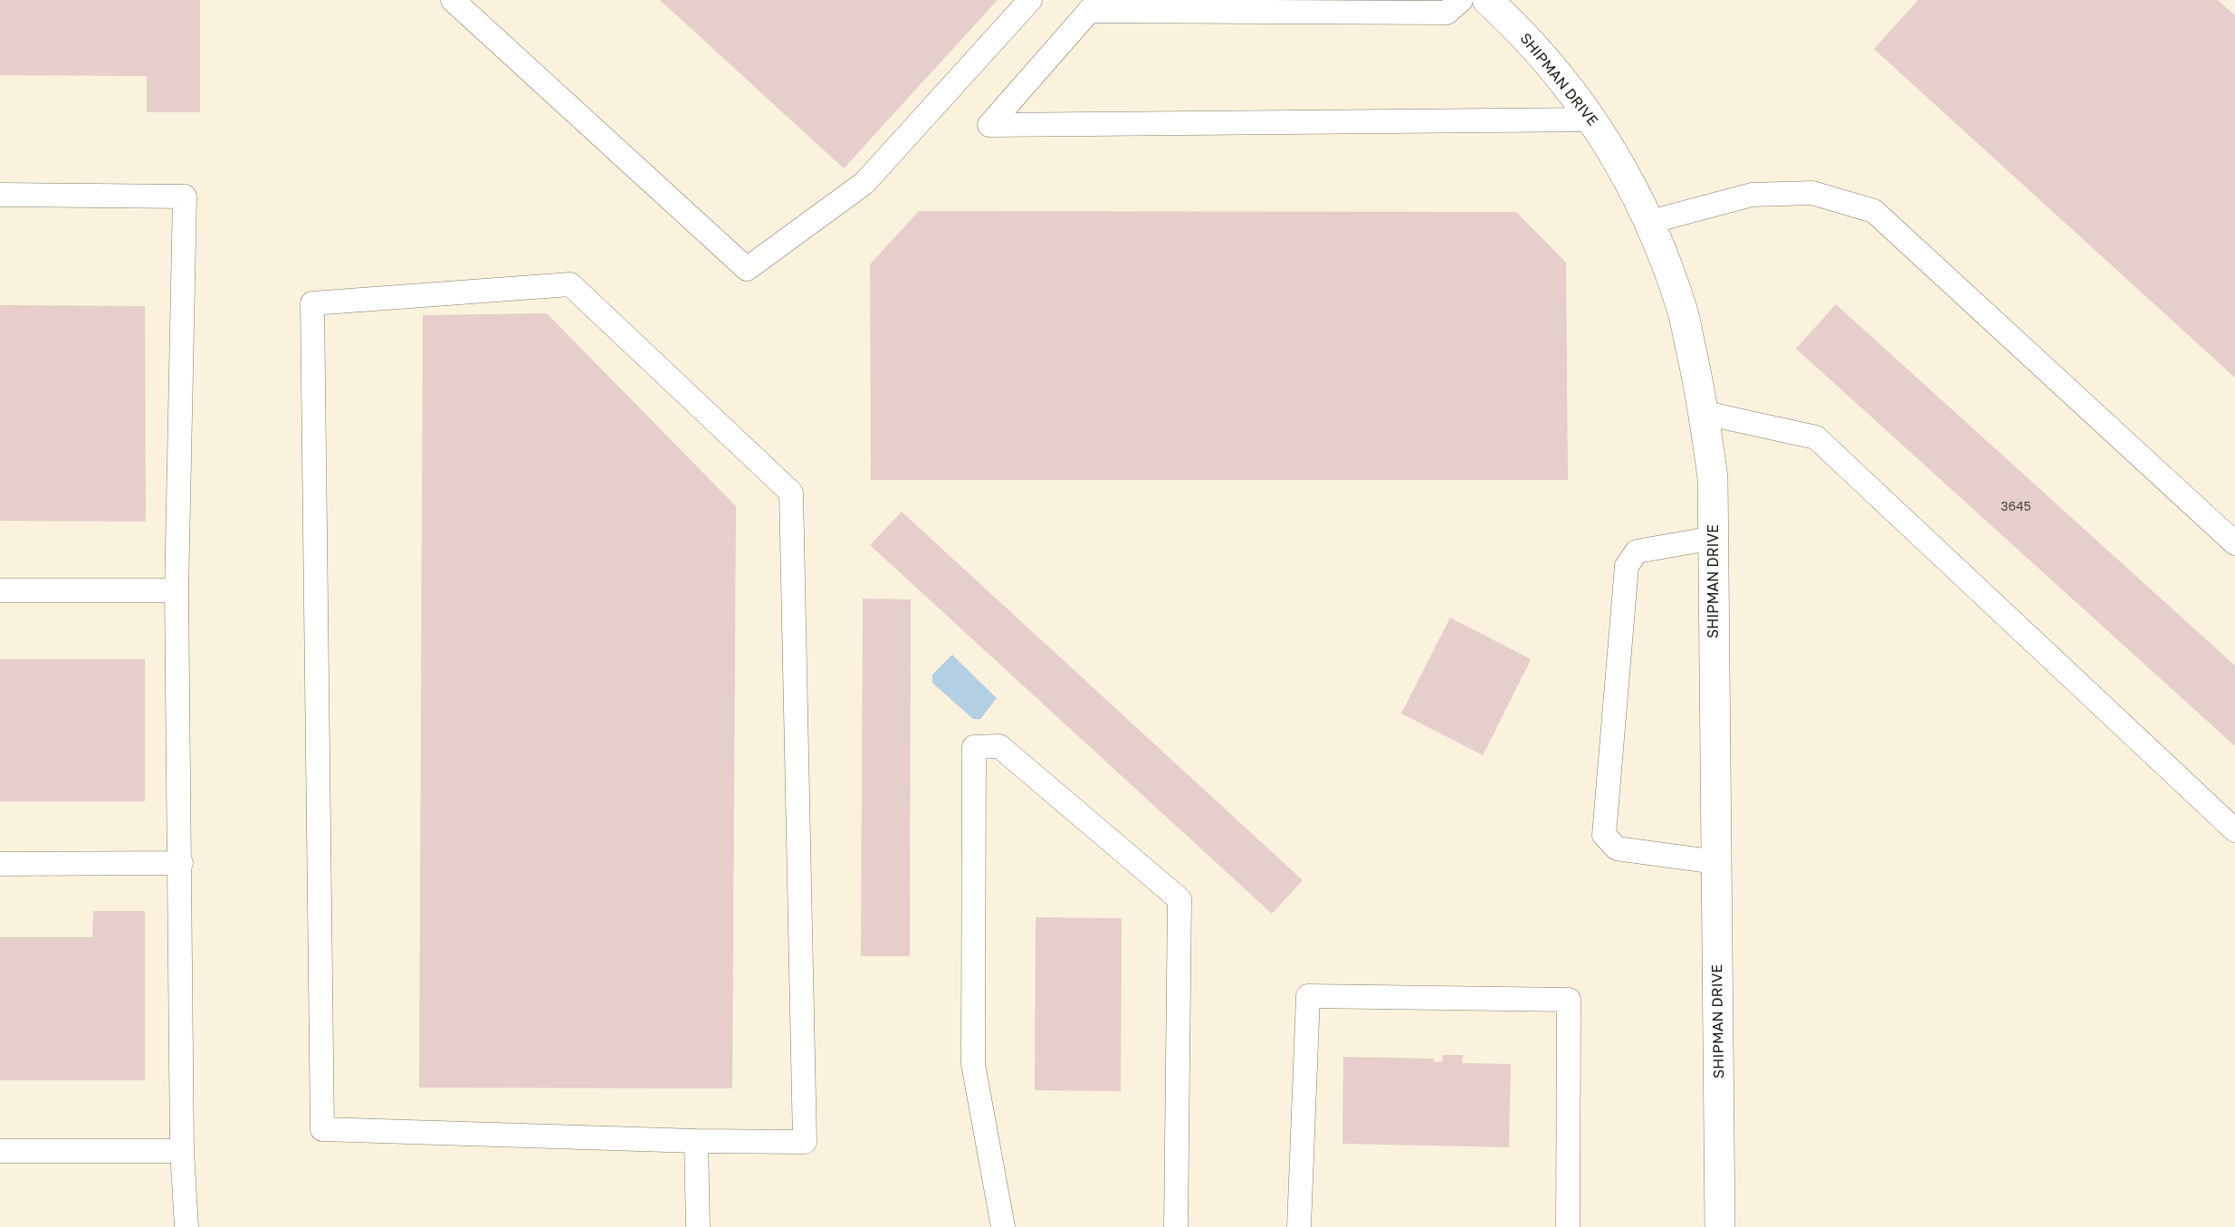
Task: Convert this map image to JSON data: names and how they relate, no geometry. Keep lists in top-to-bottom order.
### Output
{
  "streets": {
    "street": ["SHIPMAN DRIVE"]
  },
  "house_numbers": ["3645"]
}
